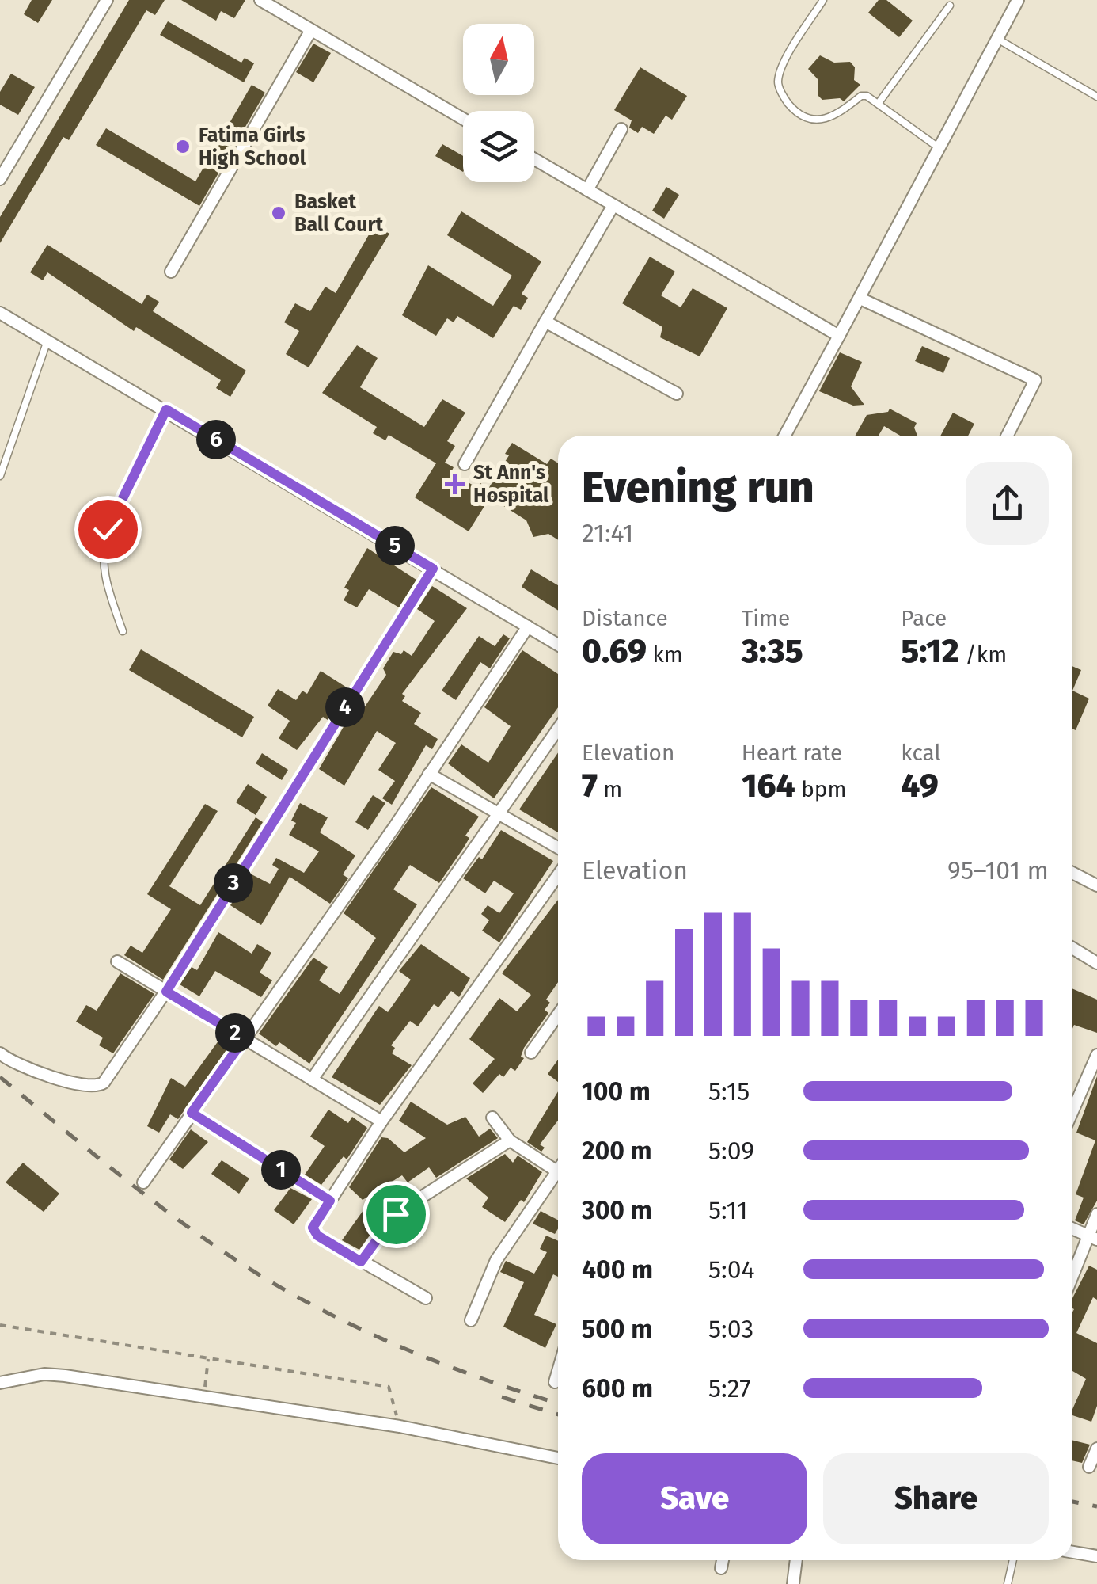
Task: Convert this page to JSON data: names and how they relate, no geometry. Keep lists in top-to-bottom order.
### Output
{
  "places": {
    "other": ["Fatima Girls High School", "Basket Ball Court"],
    "health": ["St Ann's Hospital"]
  },
  "north": "top",
  "page": {
    "pins": [
      "6",
      "5",
      "4",
      "3",
      "2",
      "1"
    ],
    "heading": ["Evening run", "21:41"],
    "stats": [
      ["Distance", "0.69 km"],
      ["Time", "3:35"],
      ["Pace", "5:12 /km"],
      ["Elevation", "7 m"],
      ["Heart rate", "164 bpm"],
      ["kcal", "49"]
    ],
    "chart": ["Elevation", "95–101 m"],
    "list": [
      {
        "name": "100 m",
        "note": "5:15"
      },
      {
        "name": "200 m",
        "note": "5:09"
      },
      {
        "name": "300 m",
        "note": "5:11"
      },
      {
        "name": "400 m",
        "note": "5:04"
      },
      {
        "name": "500 m",
        "note": "5:03"
      },
      {
        "name": "600 m",
        "note": "5:27"
      }
    ],
    "buttons": ["Save", "Share"]
  }
}
